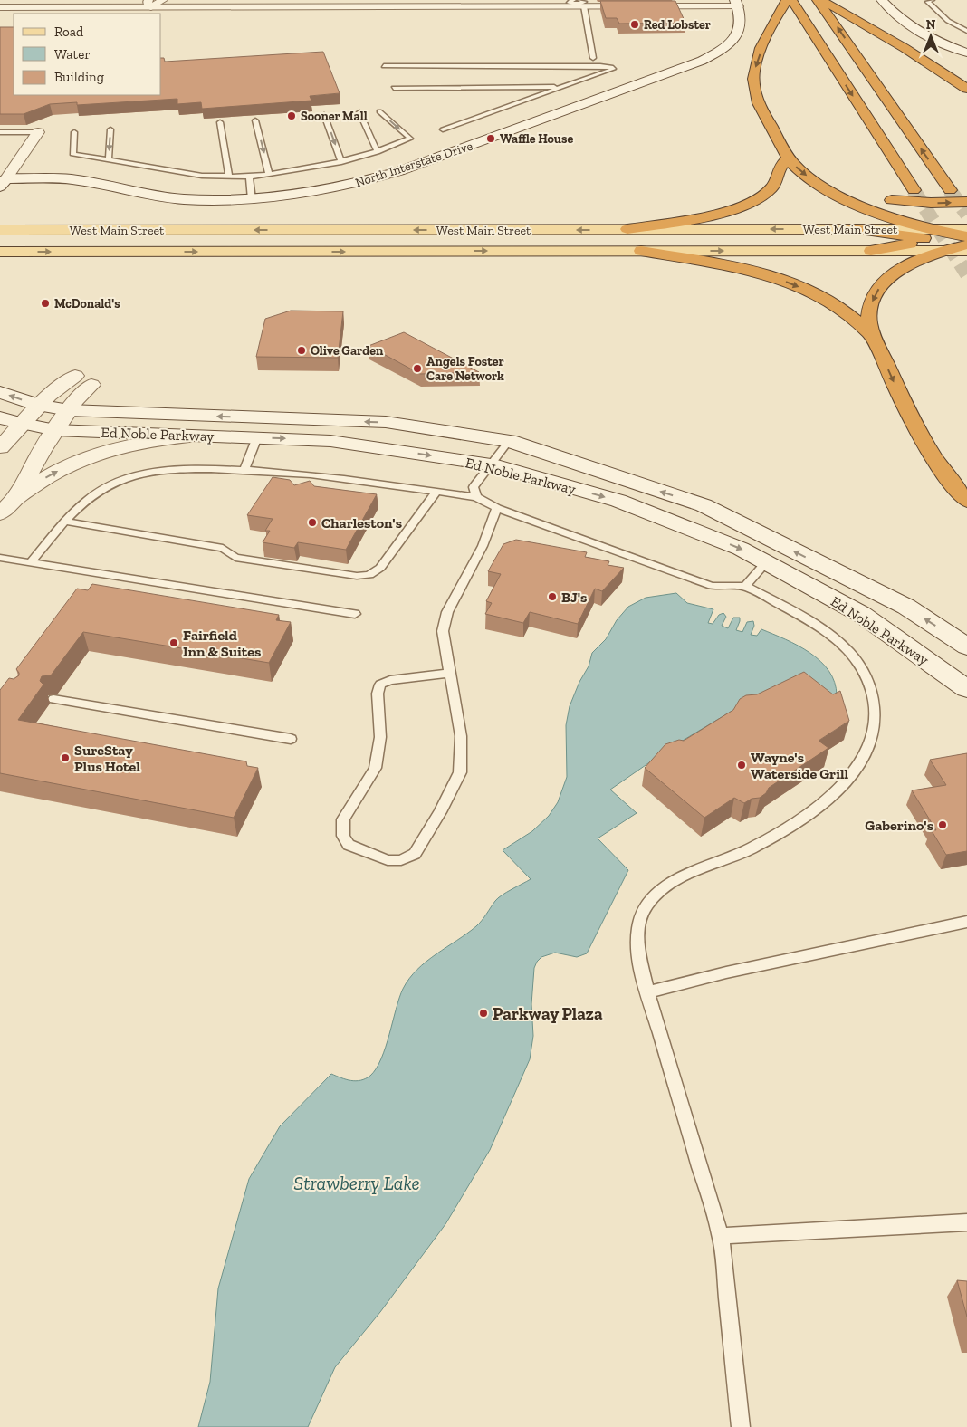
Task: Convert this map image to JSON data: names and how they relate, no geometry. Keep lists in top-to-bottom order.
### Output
{
  "streets": {
    "main road": ["North Interstate Drive", "West Main Street", "Ed Noble Parkway"]
  },
  "water": ["Strawberry Lake"],
  "places": [
    "Red Lobster",
    "Sooner Mall",
    "Waffle House",
    "McDonald's",
    "Olive Garden",
    "Angels Foster Care Network",
    "Charleston's",
    "BJ's",
    "Fairfield Inn & Suites",
    "SureStay Plus Hotel",
    "Wayne's Waterside Grill",
    "Gaberino's",
    "Parkway Plaza"
  ],
  "legend": ["Road", "Water", "Building"],
  "north": "top"
}
